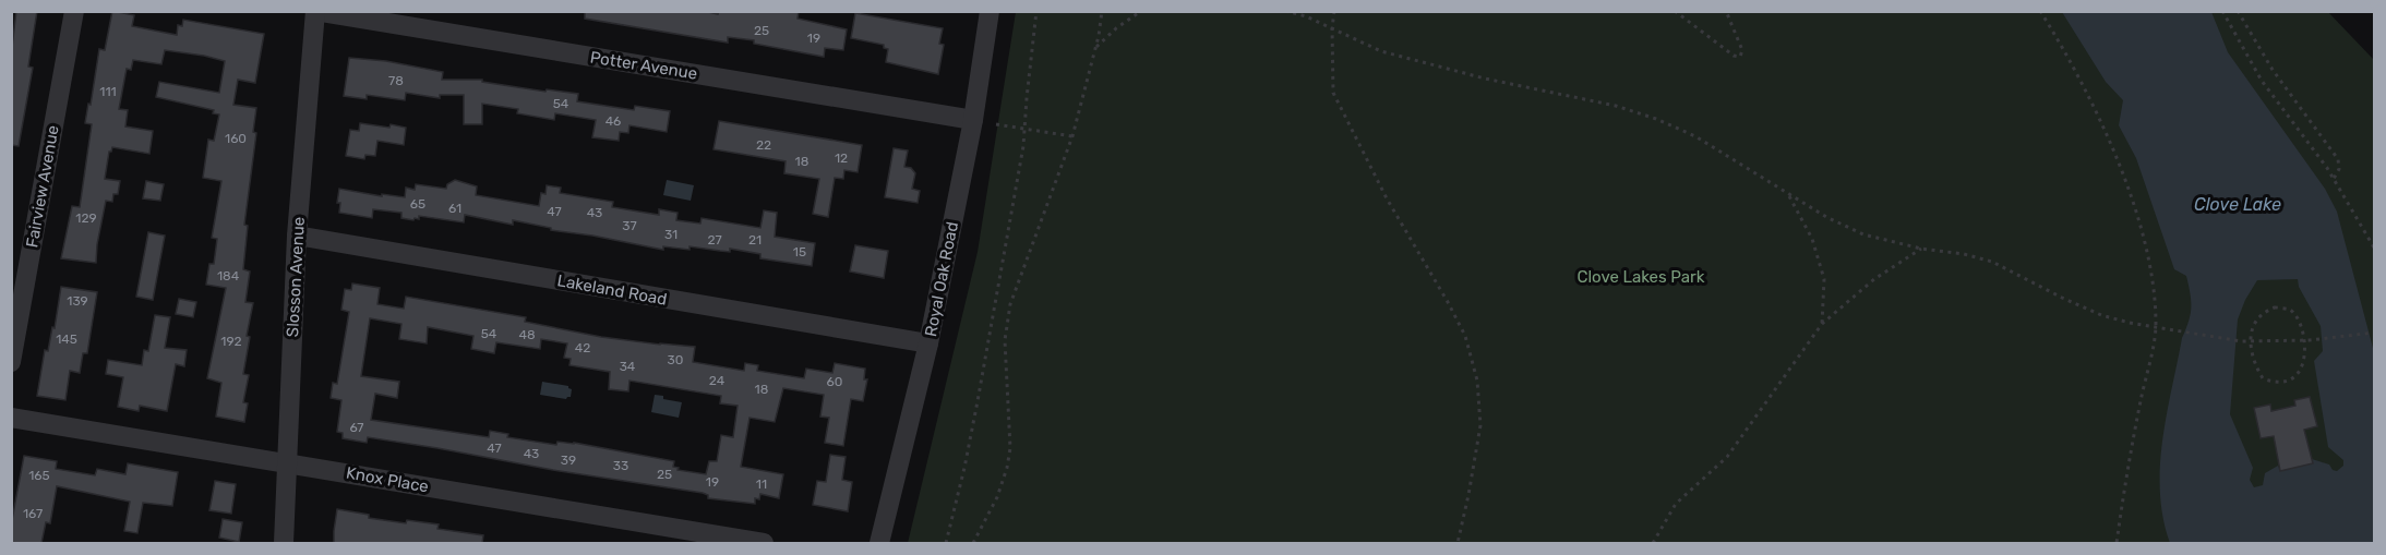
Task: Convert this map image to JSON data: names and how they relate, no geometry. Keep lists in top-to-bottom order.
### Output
{
  "streets": {
    "street": [
      "Potter Avenue",
      "Fairview Avenue",
      "Slosson Avenue",
      "Royal Oak Road",
      "Lakeland Road",
      "Knox Place"
    ]
  },
  "crossings": [
    ["Potter Avenue", "Slosson Avenue"],
    ["Potter Avenue", "Royal Oak Road"],
    ["Slosson Avenue", "Lakeland Road"],
    ["Slosson Avenue", "Knox Place"],
    ["Royal Oak Road", "Lakeland Road"]
  ],
  "water": ["Clove Lake"],
  "parks": ["Clove Lakes Park"],
  "house_numbers": [
    "25",
    "19",
    "78",
    "111",
    "54",
    "46",
    "160",
    "22",
    "12",
    "18",
    "65",
    "61",
    "47",
    "43",
    "129",
    "37",
    "31",
    "27",
    "21",
    "15",
    "184",
    "139",
    "54",
    "48",
    "145",
    "192",
    "42",
    "30",
    "34",
    "24",
    "60",
    "18",
    "67",
    "47",
    "43",
    "39",
    "33",
    "25",
    "165",
    "19",
    "11",
    "167"
  ]
}
